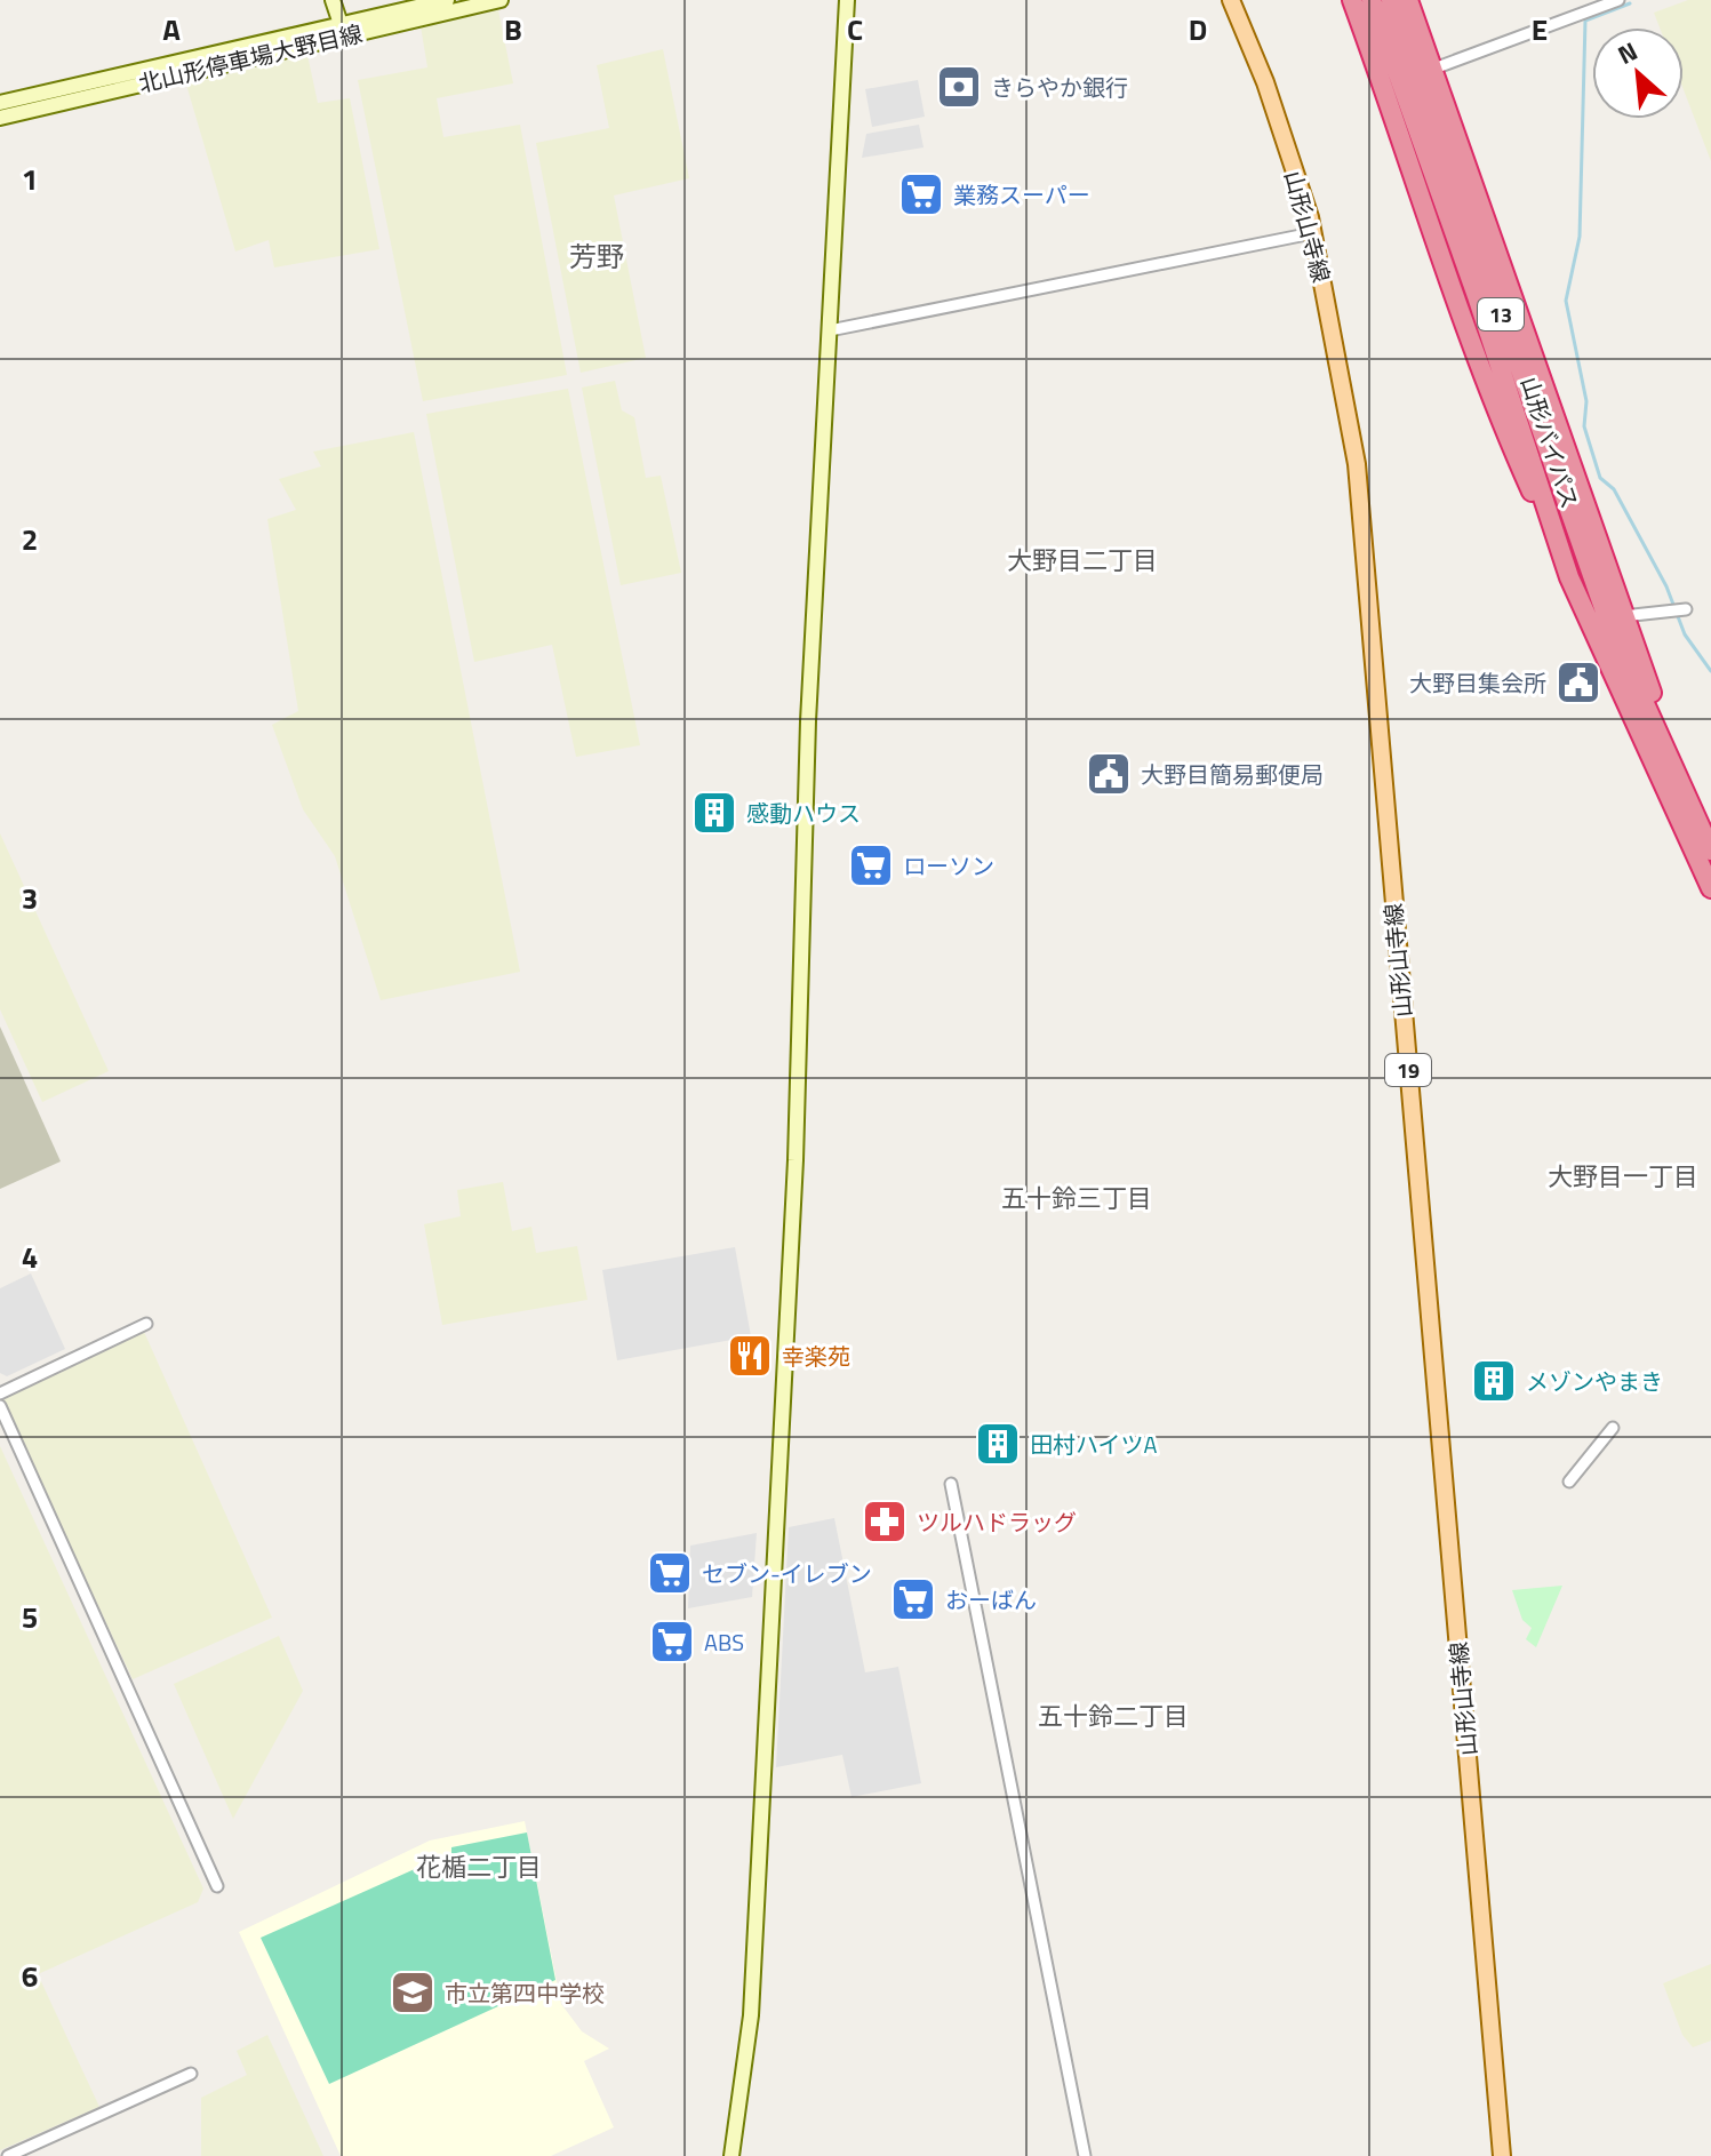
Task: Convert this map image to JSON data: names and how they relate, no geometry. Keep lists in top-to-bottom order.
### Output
{
  "streets": {
    "highway": ["13", "山形バイパス"],
    "main road": ["山形山寺線", "19"],
    "street": ["北山形停車場大野目線"]
  },
  "districts": [
    "芳野",
    "大野目二丁目",
    "大野目一丁目",
    "五十鈴三丁目",
    "五十鈴二丁目",
    "花楯二丁目"
  ],
  "places": {
    "bank": ["きらやか銀行"],
    "supermarket": [
      "業務スーパー",
      "ローソン",
      "セブン-イレブン",
      "おーばん",
      "ABS"
    ],
    "public building": ["大野目集会所", "大野目簡易郵便局"],
    "building": ["感動ハウス", "メゾンやまき", "田村ハイツA"],
    "restaurant": ["幸楽苑"],
    "pharmacy": ["ツルハドラッグ"],
    "school or university": ["市立第四中学校"]
  },
  "north": "top left",
  "grid": {
    "columns": [
      "A",
      "B",
      "C",
      "D",
      "E"
    ],
    "rows": [
      "1",
      "2",
      "3",
      "4",
      "5",
      "6"
    ]
  }
}
